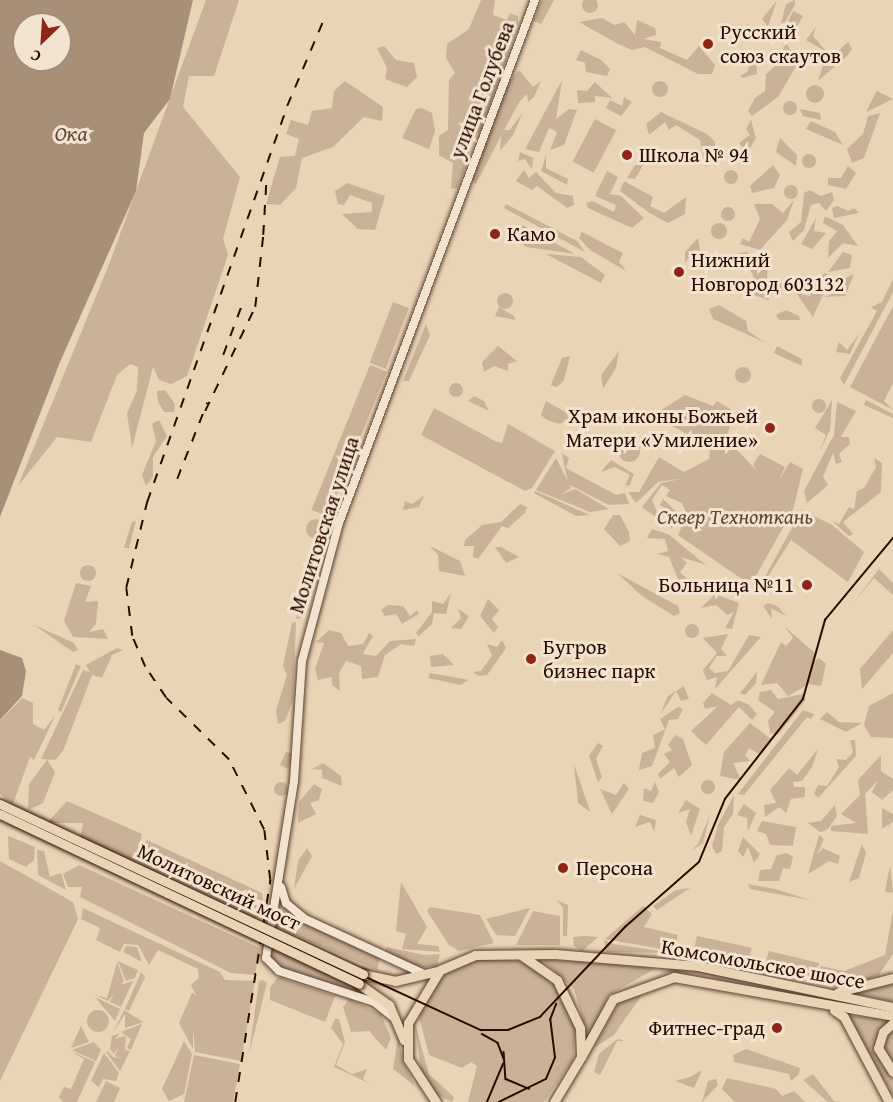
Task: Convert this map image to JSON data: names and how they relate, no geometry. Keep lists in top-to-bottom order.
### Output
{
  "streets": {
    "main road": ["Молитовский мост", "Комсомольское шоссе"],
    "street": ["улица Голубева", "Молитовская улица"]
  },
  "crossings": [
    ["улица Голубева", "Молитовская улица"],
    ["Молитовский мост", "Комсомольское шоссе"]
  ],
  "water": ["Ока"],
  "parks": ["Сквер Техноткань"],
  "places": [
    "Русский союз скаутов",
    "Школа № 94",
    "Камо",
    "Нижний Новгород 603132",
    "Храм иконы Божьей Матери «Умиление»",
    "Больница №11",
    "Бугров бизнес парк",
    "Персона",
    "Фитнес-град"
  ],
  "north": "bottom left"
}
